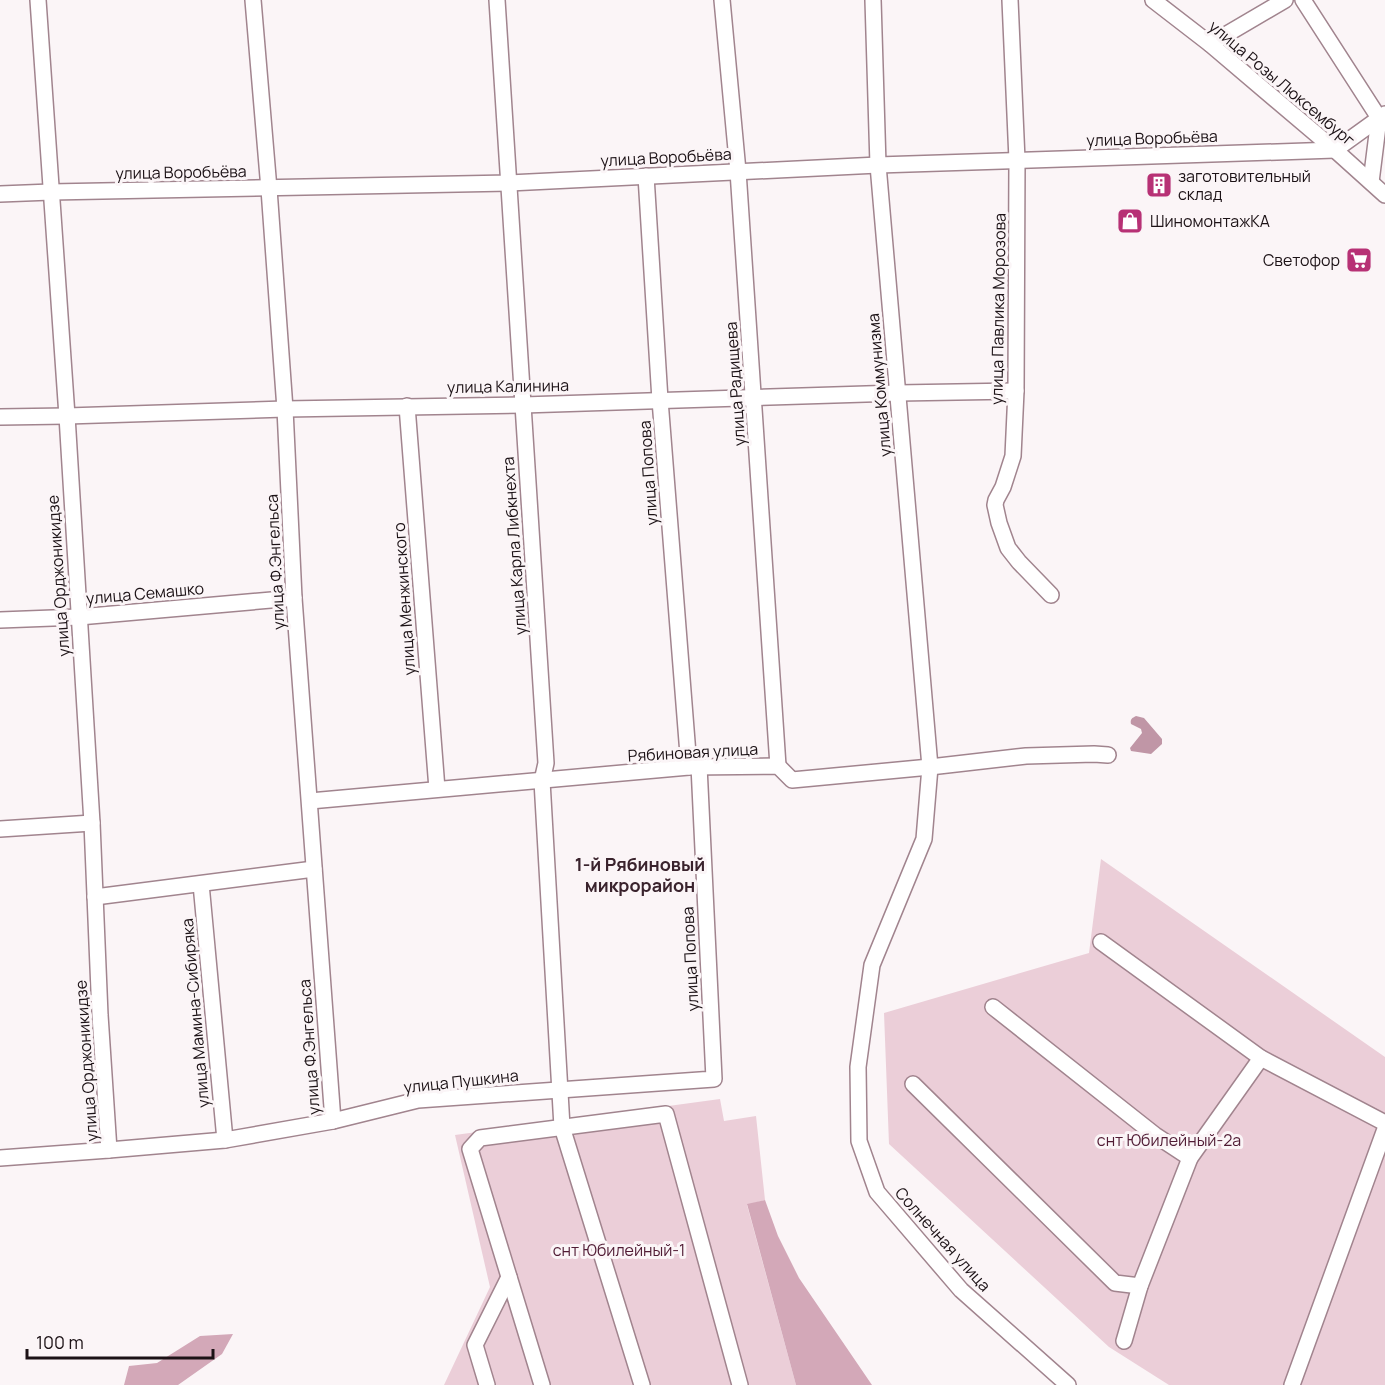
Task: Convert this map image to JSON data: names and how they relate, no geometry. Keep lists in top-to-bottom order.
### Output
{
  "streets": {
    "street": [
      "улица Розы Люксембург",
      "улица Воробьёва",
      "улица Павлика Морозова",
      "улица Радищева",
      "улица Коммунизма",
      "улица Калинина",
      "улица Попова",
      "улица Карла Либкнехта",
      "улица Ф.Энгельса",
      "улица Орджоникидзе",
      "улица Семашко",
      "улица Менжинского",
      "Рябиновая улица",
      "улица Мамина-Сибиряка",
      "улица Пушкина",
      "Солнечная улица"
    ]
  },
  "crossings": [
    ["улица Розы Люксембург", "улица Воробьёва"],
    ["улица Воробьёва", "улица Павлика Морозова"],
    ["улица Воробьёва", "улица Радищева"],
    ["улица Воробьёва", "улица Коммунизма"],
    ["улица Воробьёва", "улица Попова"],
    ["улица Воробьёва", "улица Карла Либкнехта"],
    ["улица Воробьёва", "улица Ф.Энгельса"],
    ["улица Воробьёва", "улица Орджоникидзе"],
    ["улица Павлика Морозова", "улица Калинина"],
    ["улица Радищева", "улица Калинина"],
    ["улица Радищева", "Рябиновая улица"],
    ["улица Коммунизма", "улица Калинина"],
    ["улица Коммунизма", "Рябиновая улица"],
    ["улица Коммунизма", "Солнечная улица"],
    ["улица Калинина", "улица Попова"],
    ["улица Калинина", "улица Карла Либкнехта"],
    ["улица Калинина", "улица Ф.Энгельса"],
    ["улица Калинина", "улица Орджоникидзе"],
    ["улица Калинина", "улица Менжинского"],
    ["улица Попова", "Рябиновая улица"],
    ["улица Попова", "улица Пушкина"],
    ["улица Карла Либкнехта", "Рябиновая улица"],
    ["улица Карла Либкнехта", "улица Пушкина"],
    ["улица Ф.Энгельса", "улица Семашко"],
    ["улица Ф.Энгельса", "Рябиновая улица"],
    ["улица Ф.Энгельса", "улица Пушкина"],
    ["улица Орджоникидзе", "улица Семашко"],
    ["улица Орджоникидзе", "улица Пушкина"],
    ["улица Менжинского", "Рябиновая улица"],
    ["Рябиновая улица", "Солнечная улица"],
    ["улица Мамина-Сибиряка", "улица Пушкина"]
  ],
  "districts": ["1-й Рябиновый микрорайон"],
  "parks": ["снт Юбилейный-2а", "снт Юбилейный-1"],
  "places": {
    "building": ["заготовительный склад"],
    "shop": ["ШиномонтажКА"],
    "supermarket": ["Светофор"]
  },
  "scale_bar": "100 m"
}
